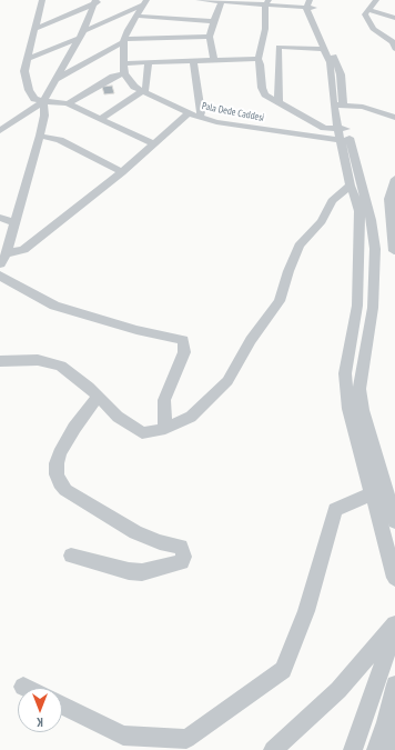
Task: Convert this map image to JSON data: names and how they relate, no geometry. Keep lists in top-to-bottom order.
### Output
{
  "streets": {
    "street": ["Pala Dede Caddesi"]
  },
  "north": "bottom"
}
